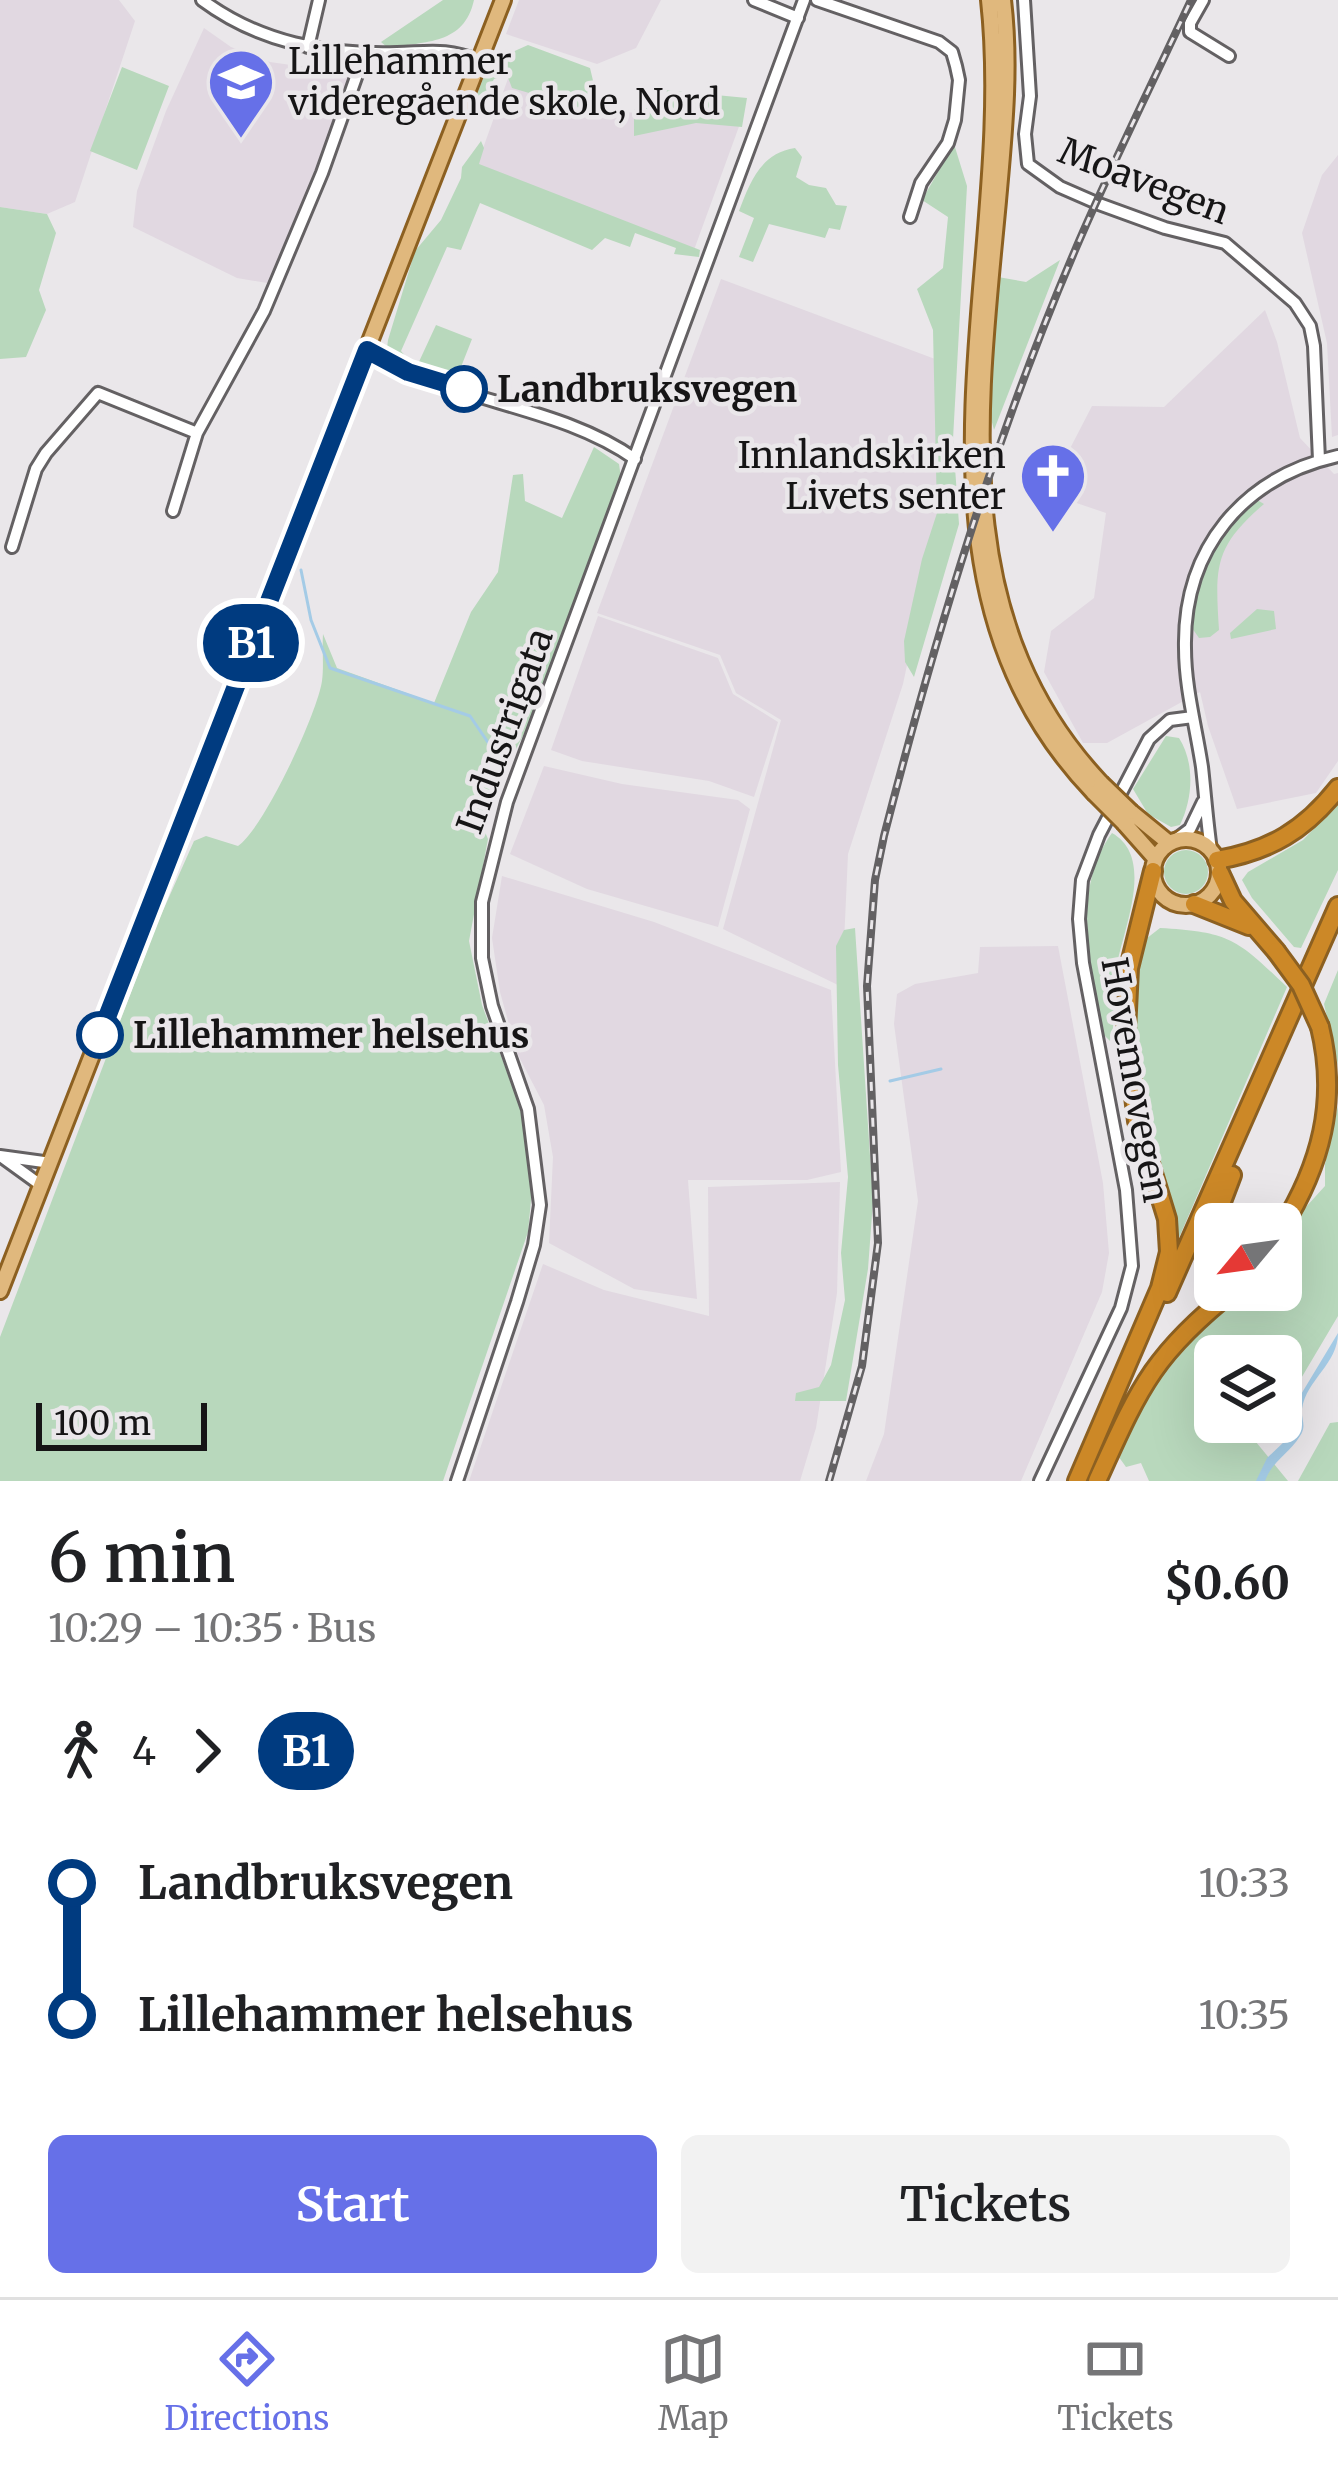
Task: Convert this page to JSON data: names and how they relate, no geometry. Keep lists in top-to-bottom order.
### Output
{
  "streets": {
    "street": ["Moavegen", "Industrigata", "Hovemovegen"]
  },
  "places": {
    "school or university": ["Lillehammer videregående skole, Nord"],
    "other": ["Landbruksvegen", "Lillehammer helsehus"],
    "church": ["Innlandskirken Livets senter"]
  },
  "lines": ["bus line B1"],
  "scale_bar": "100 m",
  "north": "bottom left",
  "page": {
    "on_map": "B1",
    "scale": "100 m",
    "heading": ["6 min", "10:29 – 10:35 · Bus", "$0.60"],
    "legs": ["4", "B1"],
    "list": [
      {
        "name": "Landbruksvegen",
        "value": "10:33"
      },
      {
        "name": "Lillehammer helsehus",
        "value": "10:35"
      }
    ],
    "buttons": ["Start", "Tickets"],
    "tabs": ["Directions", "Map", "Tickets"]
  }
}
